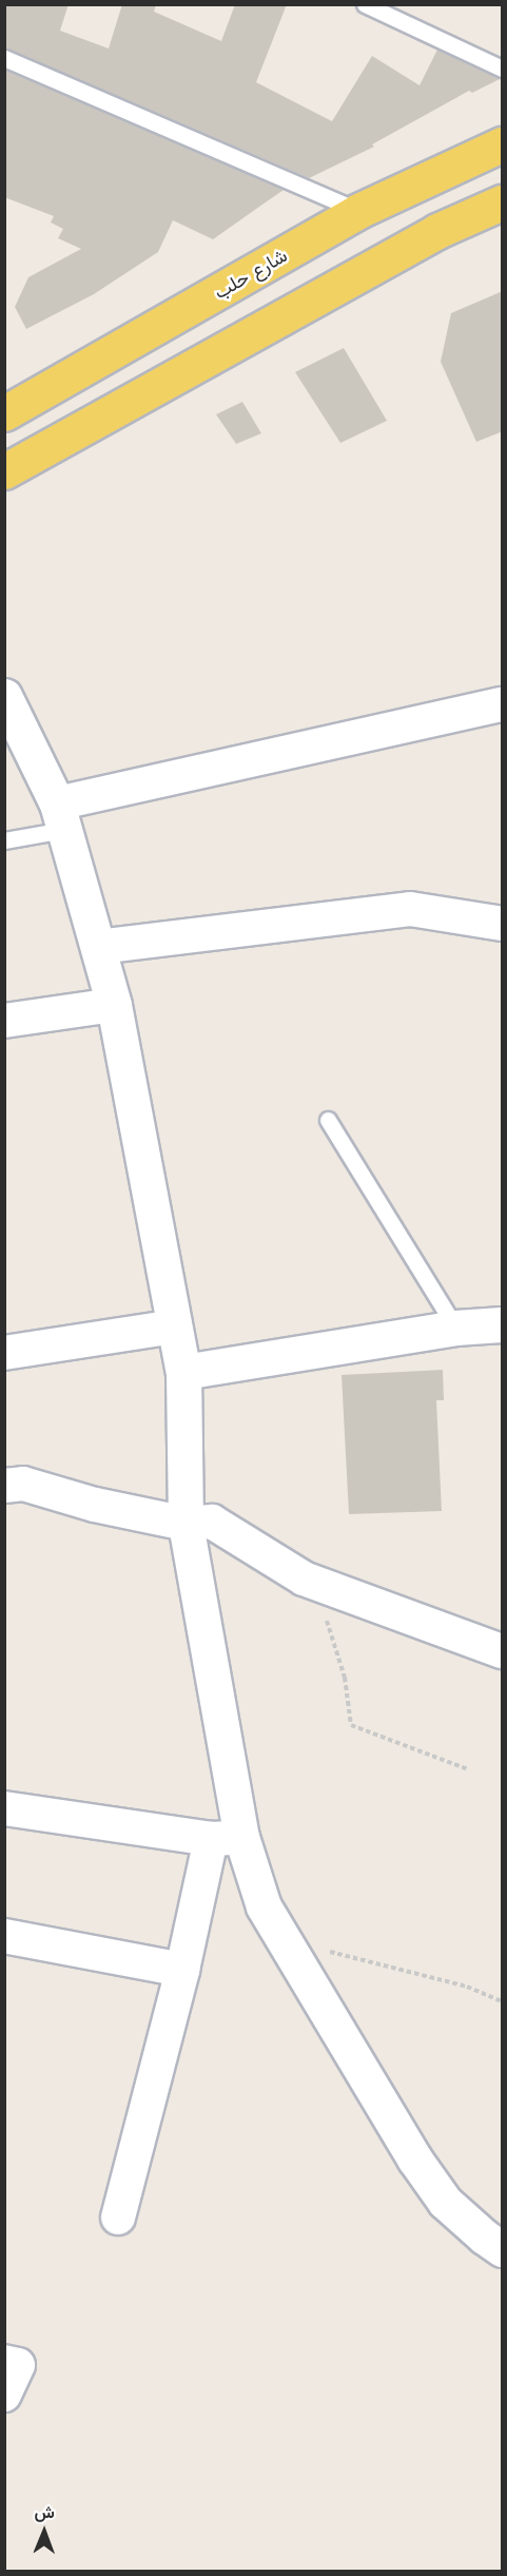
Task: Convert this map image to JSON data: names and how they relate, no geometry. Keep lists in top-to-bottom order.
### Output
{
  "streets": {
    "main road": ["شارع حلب"]
  },
  "north": "top"
}
